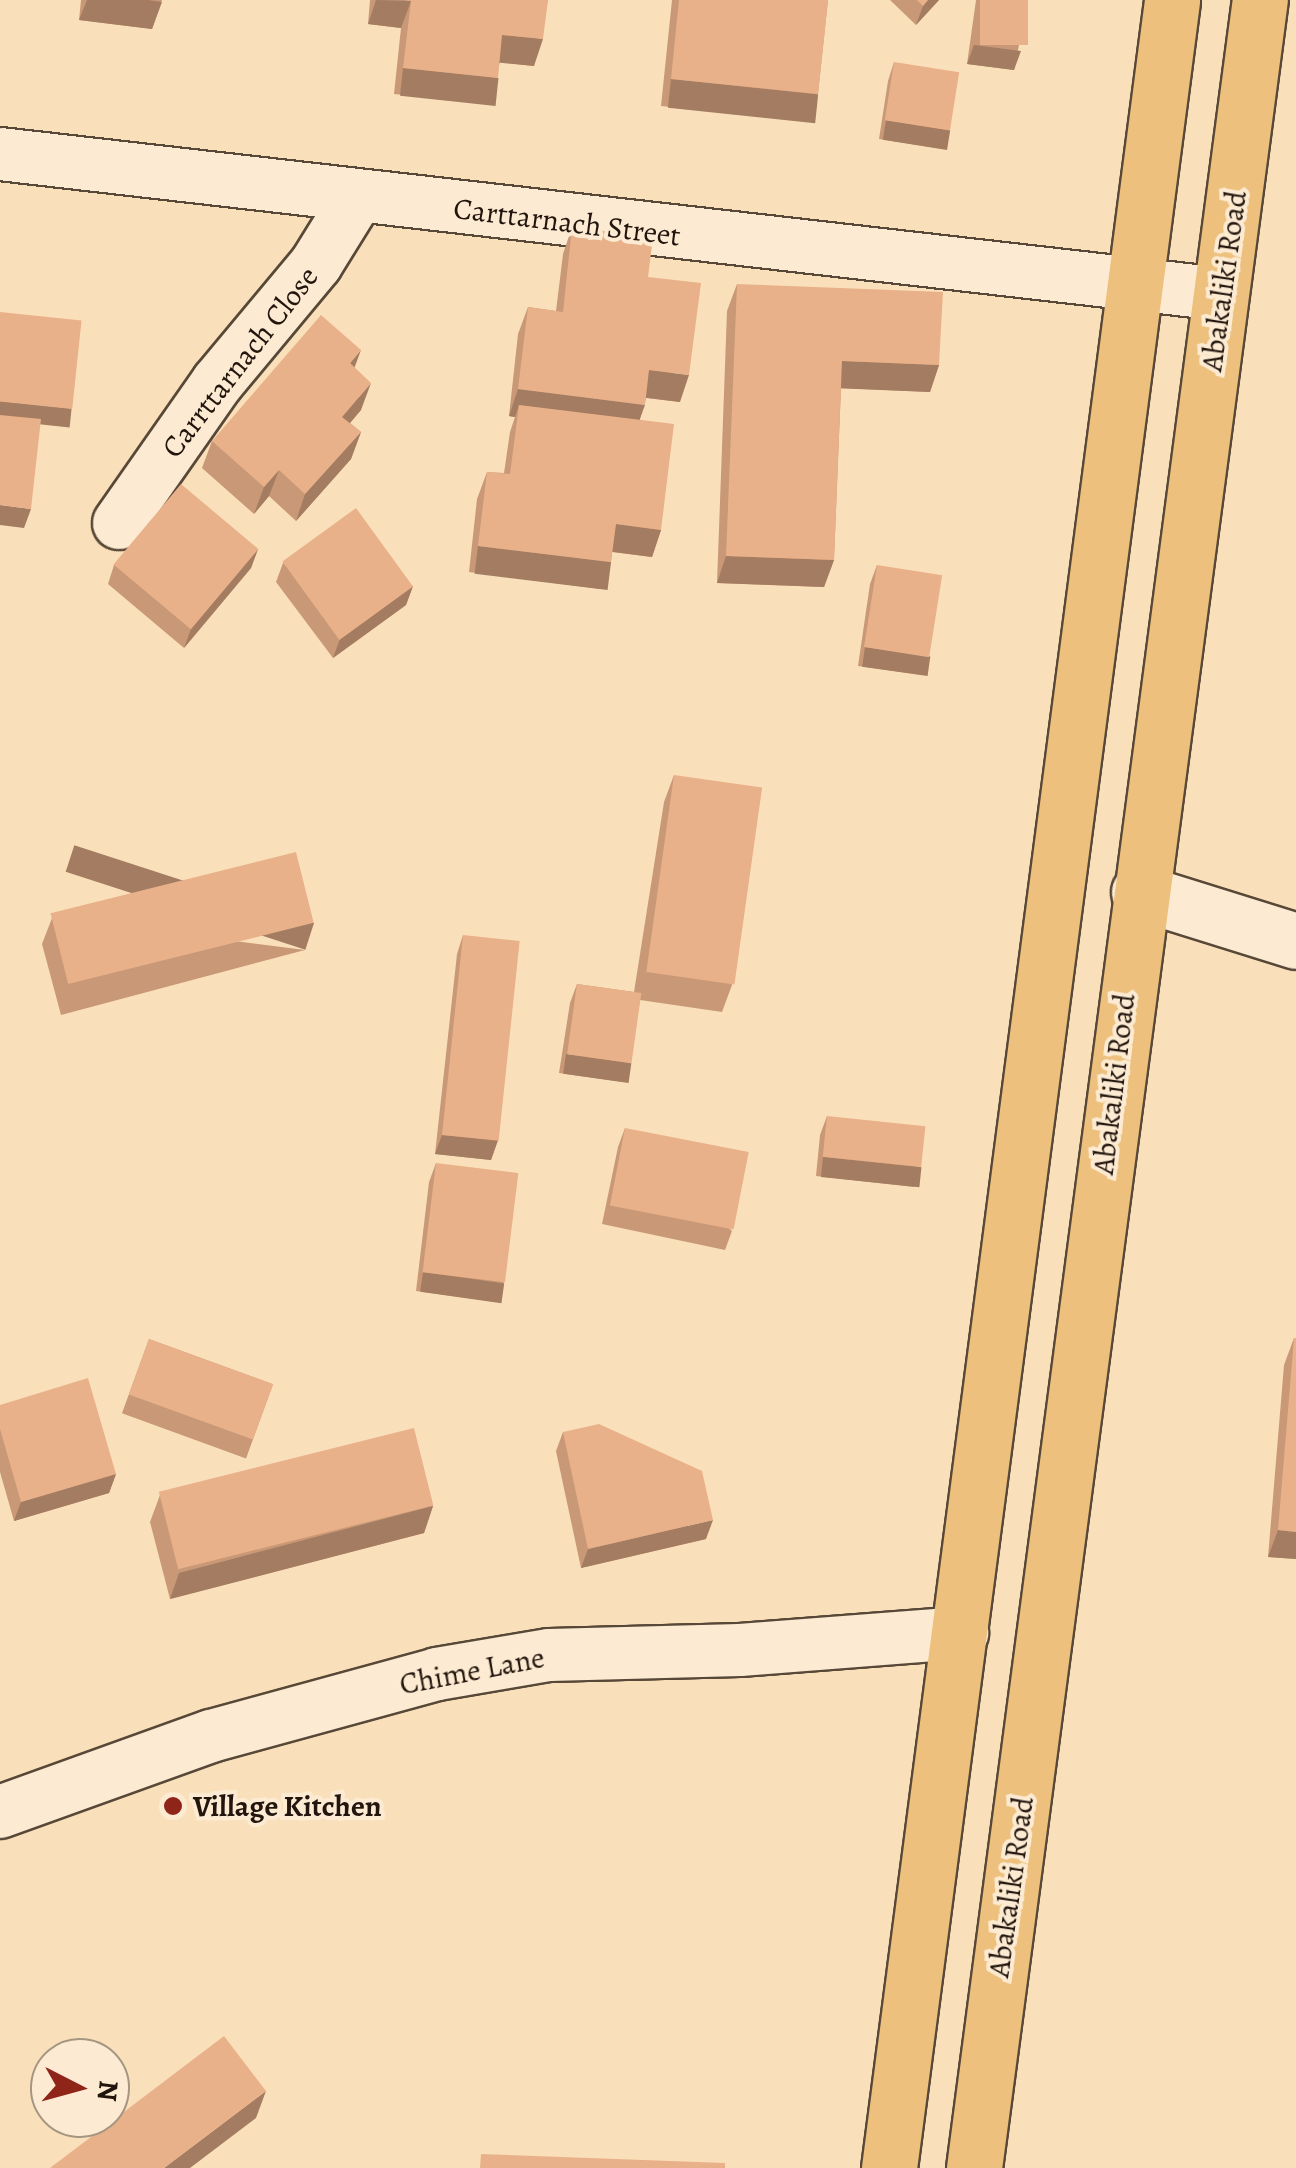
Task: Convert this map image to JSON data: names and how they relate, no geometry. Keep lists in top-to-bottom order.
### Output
{
  "streets": {
    "main road": ["Abakaliki Road"],
    "street": ["Carttarnach Street", "Carrttarnach Close", "Chime Lane"]
  },
  "crossings": [
    ["Carttarnach Street", "Abakaliki Road"],
    ["Carttarnach Street", "Carrttarnach Close"]
  ],
  "places": ["Village Kitchen"],
  "north": "right"
}
